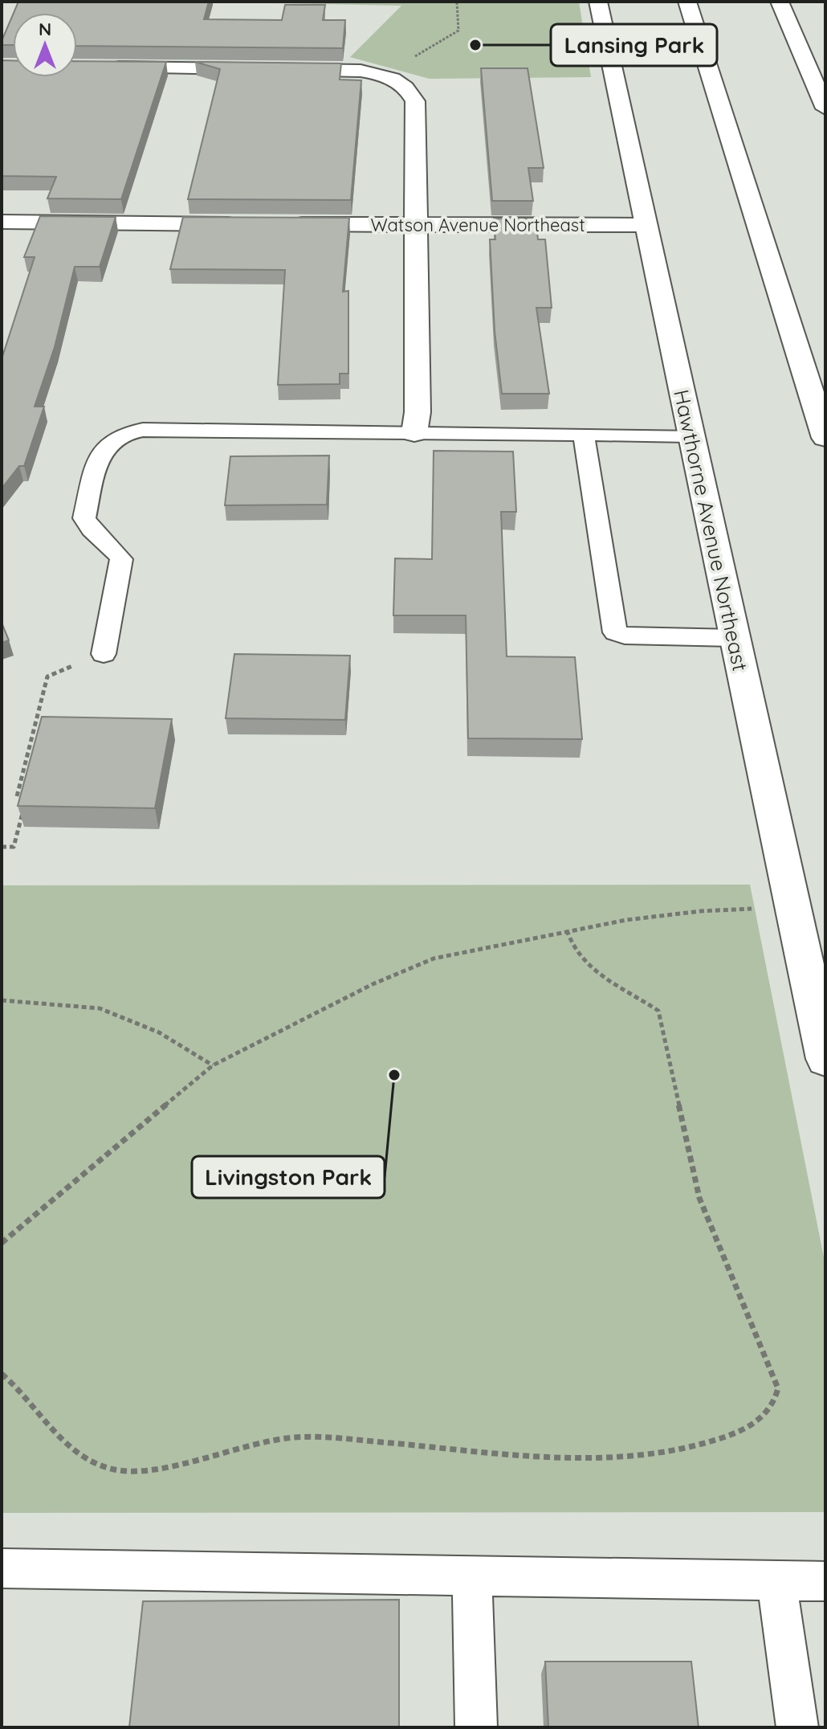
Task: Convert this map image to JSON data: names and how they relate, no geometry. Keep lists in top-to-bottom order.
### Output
{
  "streets": {
    "main road": ["Watson Avenue Northeast", "Hawthorne Avenue Northeast"]
  },
  "crossings": [
    ["Watson Avenue Northeast", "Hawthorne Avenue Northeast"]
  ],
  "places": ["Lansing Park", "Livingston Park"],
  "north": "top"
}
